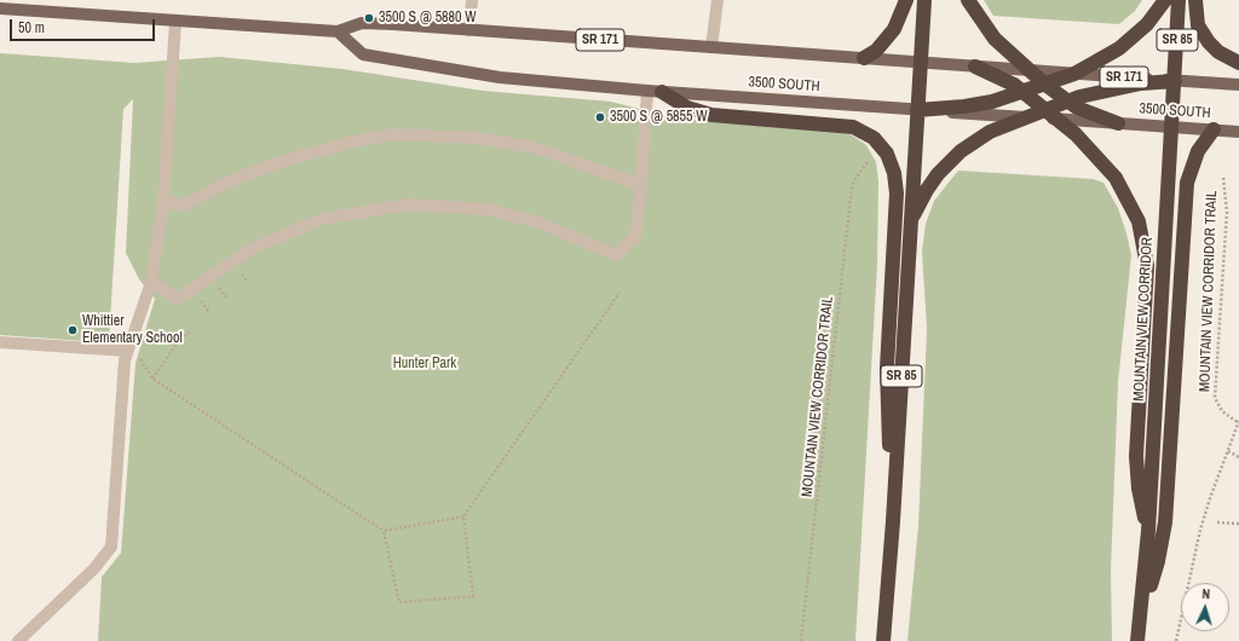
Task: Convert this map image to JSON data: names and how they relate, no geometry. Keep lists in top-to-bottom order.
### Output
{
  "streets": {
    "highway": ["SR 85", "MOUNTAIN VIEW CORRIDOR"],
    "main road": ["SR 171", "3500 SOUTH"],
    "path": ["MOUNTAIN VIEW CORRIDOR TRAIL"]
  },
  "crossings": [
    ["SR 85", "3500 SOUTH"],
    ["3500 SOUTH", "MOUNTAIN VIEW CORRIDOR"]
  ],
  "parks": ["Hunter Park"],
  "places": ["3500 S @ 5880 W", "3500 S @ 5855 W", "Whittier Elementary School"],
  "scale_bar": "50 m",
  "north": "top"
}
